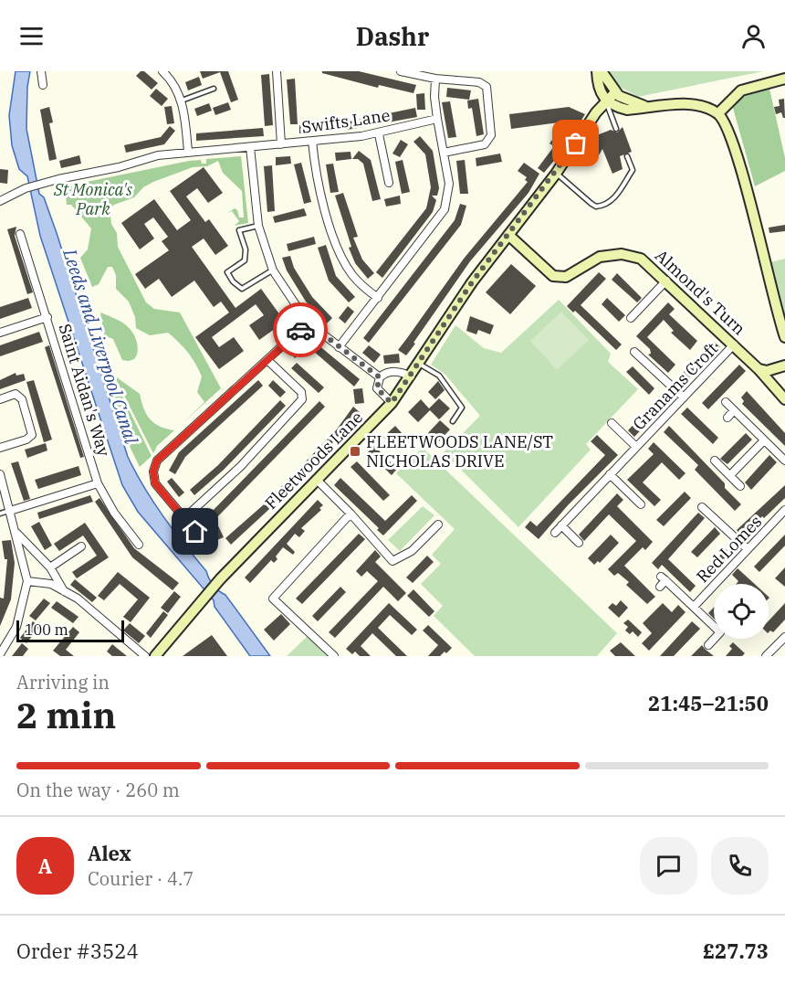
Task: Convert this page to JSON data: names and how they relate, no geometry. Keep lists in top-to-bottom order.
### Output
{
  "streets": {
    "street": [
      "Swifts Lane",
      "Almond's Turn",
      "Granams Croft",
      "Saint Aidan's Way",
      "Fleetwoods Lane",
      "Red Lomes"
    ]
  },
  "crossings": [
    ["Almond's Turn", "Granams Croft"],
    ["Almond's Turn", "Fleetwoods Lane"]
  ],
  "water": ["Leeds and Liverpool Canal"],
  "parks": ["St Monica's Park"],
  "places": {
    "transit": ["FLEETWOODS LANE/ST NICHOLAS DRIVE"]
  },
  "scale_bar": "100 m",
  "page": {
    "header": "Dashr",
    "scale": "100 m",
    "heading": ["2 min", "Arriving in", "21:45–21:50"],
    "panel": [
      "Alex",
      "Courier · 4.7",
      "Order #3524",
      "£27.73"
    ],
    "bar": "On the way · 260 m",
    "round": "A"
  }
}
